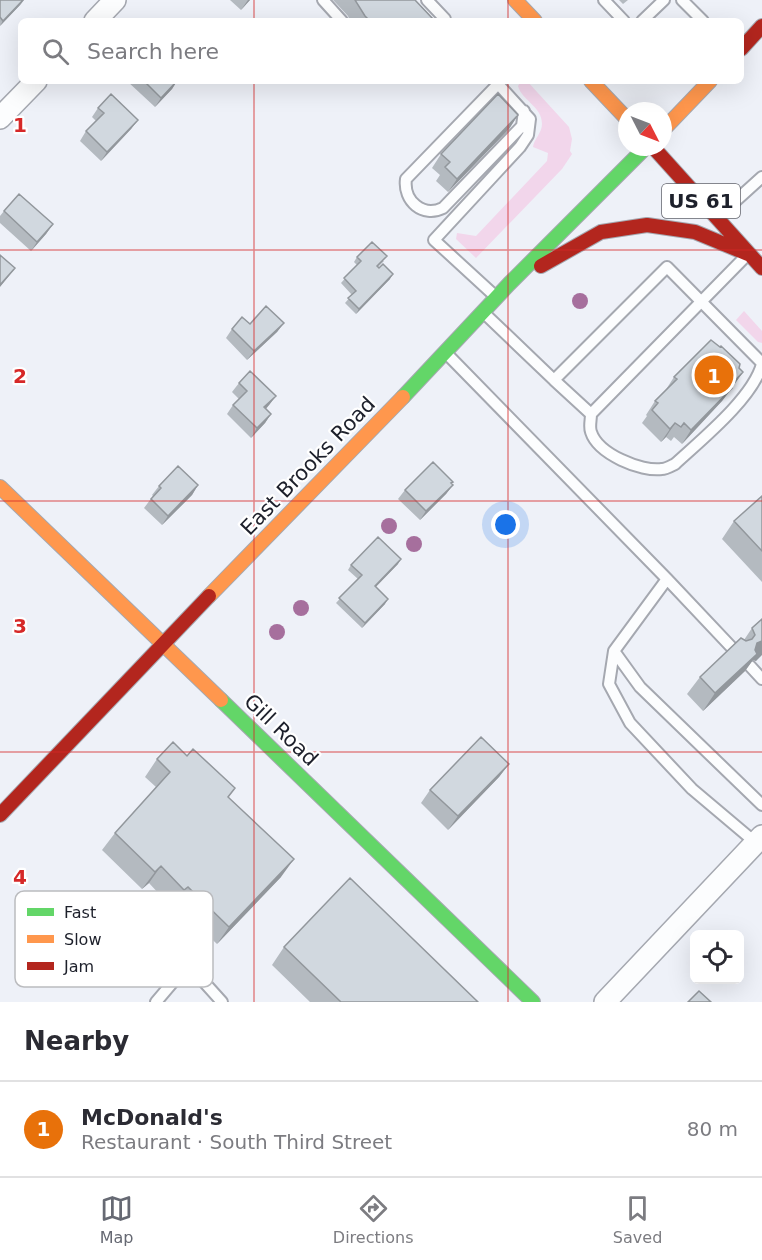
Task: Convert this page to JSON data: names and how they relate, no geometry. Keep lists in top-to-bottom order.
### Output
{
  "streets": {
    "main road": ["US 61", "East Brooks Road", "Gill Road"]
  },
  "crossings": [
    ["East Brooks Road", "Gill Road"]
  ],
  "legend": ["Fast", "Slow", "Jam"],
  "north": "bottom right",
  "page": {
    "search": "Search here",
    "pins": "1",
    "heading": "Nearby",
    "list": [
      {
        "mark": "1",
        "name": "McDonald's",
        "note": "Restaurant · South Third Street",
        "value": "80 m"
      }
    ],
    "nav": ["Map", "Directions", "Saved"]
  },
  "grid": {
    "rows": [
      "1",
      "2",
      "3",
      "4"
    ]
  }
}
